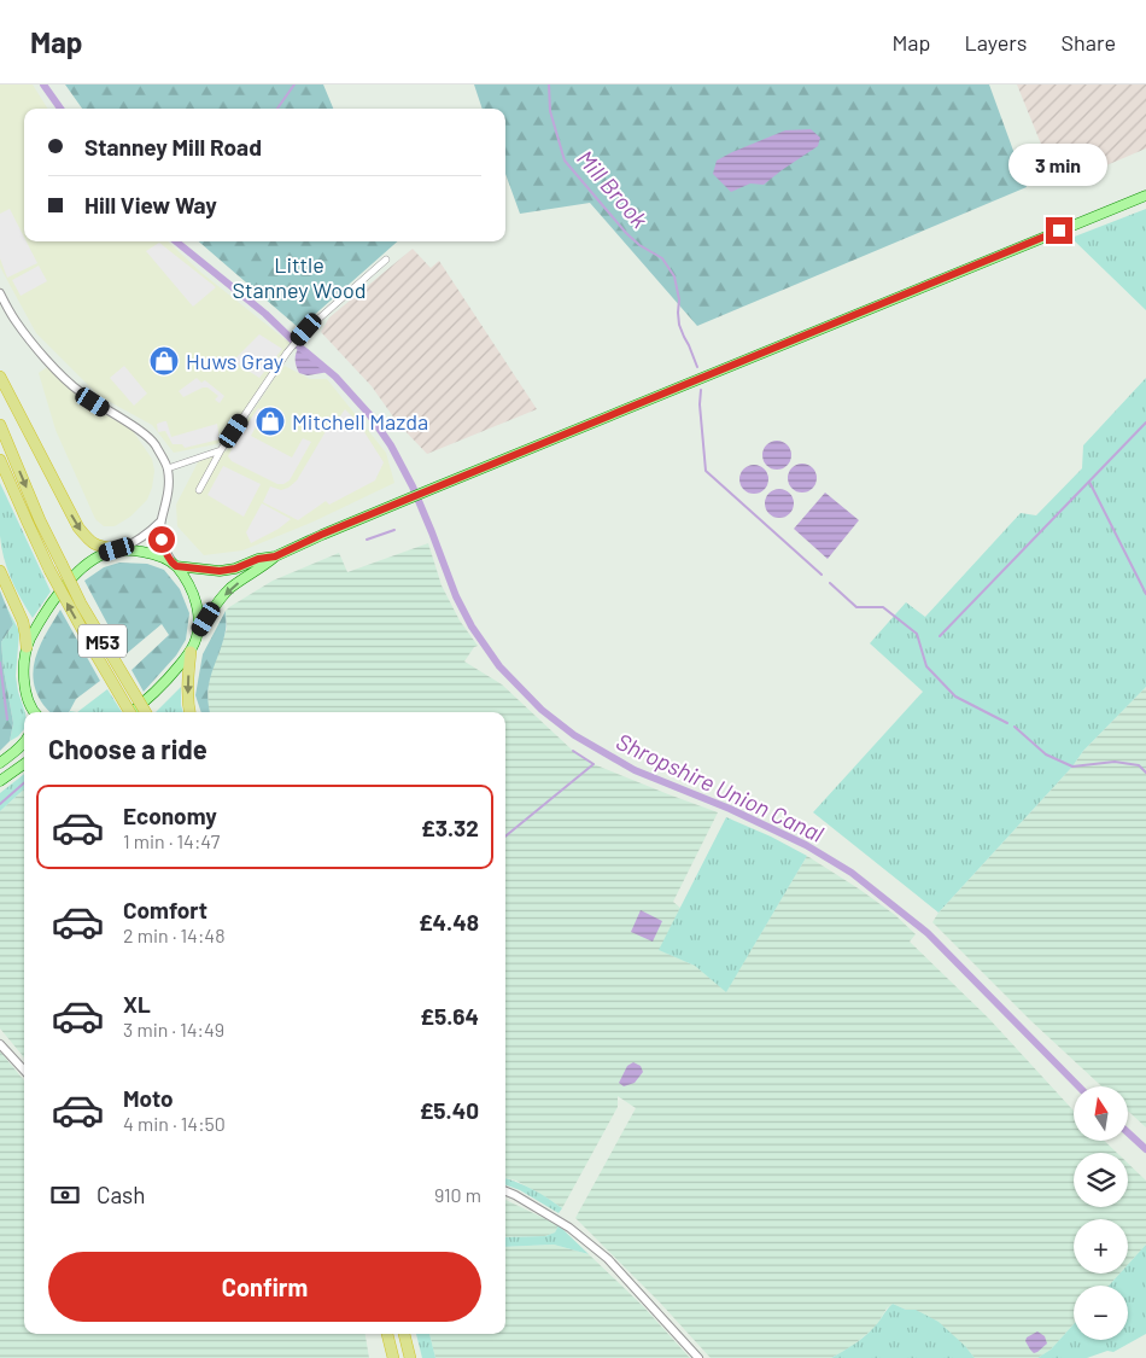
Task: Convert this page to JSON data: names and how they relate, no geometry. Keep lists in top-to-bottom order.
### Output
{
  "streets": {
    "highway": ["M53"]
  },
  "water": ["Mill Brook", "Shropshire Union Canal"],
  "parks": ["Little Stanney Wood"],
  "places": {
    "shop": ["Huws Gray", "Mitchell Mazda"]
  },
  "north": "top",
  "page": {
    "header": "Map",
    "nav": ["Map", "Layers", "Share"],
    "banner": ["Stanney Mill Road", "Hill View Way"],
    "bubble": "3 min",
    "heading": "Choose a ride",
    "list": [
      {
        "name": "Economy",
        "note": "1 min · 14:47",
        "value": "£3.32"
      },
      {
        "name": "Comfort",
        "note": "2 min · 14:48",
        "value": "£4.48"
      },
      {
        "name": "XL",
        "note": "3 min · 14:49",
        "value": "£5.64"
      },
      {
        "name": "Moto",
        "note": "4 min · 14:50",
        "value": "£5.40"
      }
    ],
    "map_buttons": ["+", "−"],
    "pay": ["Cash", "910 m"],
    "buttons": "Confirm"
  }
}
